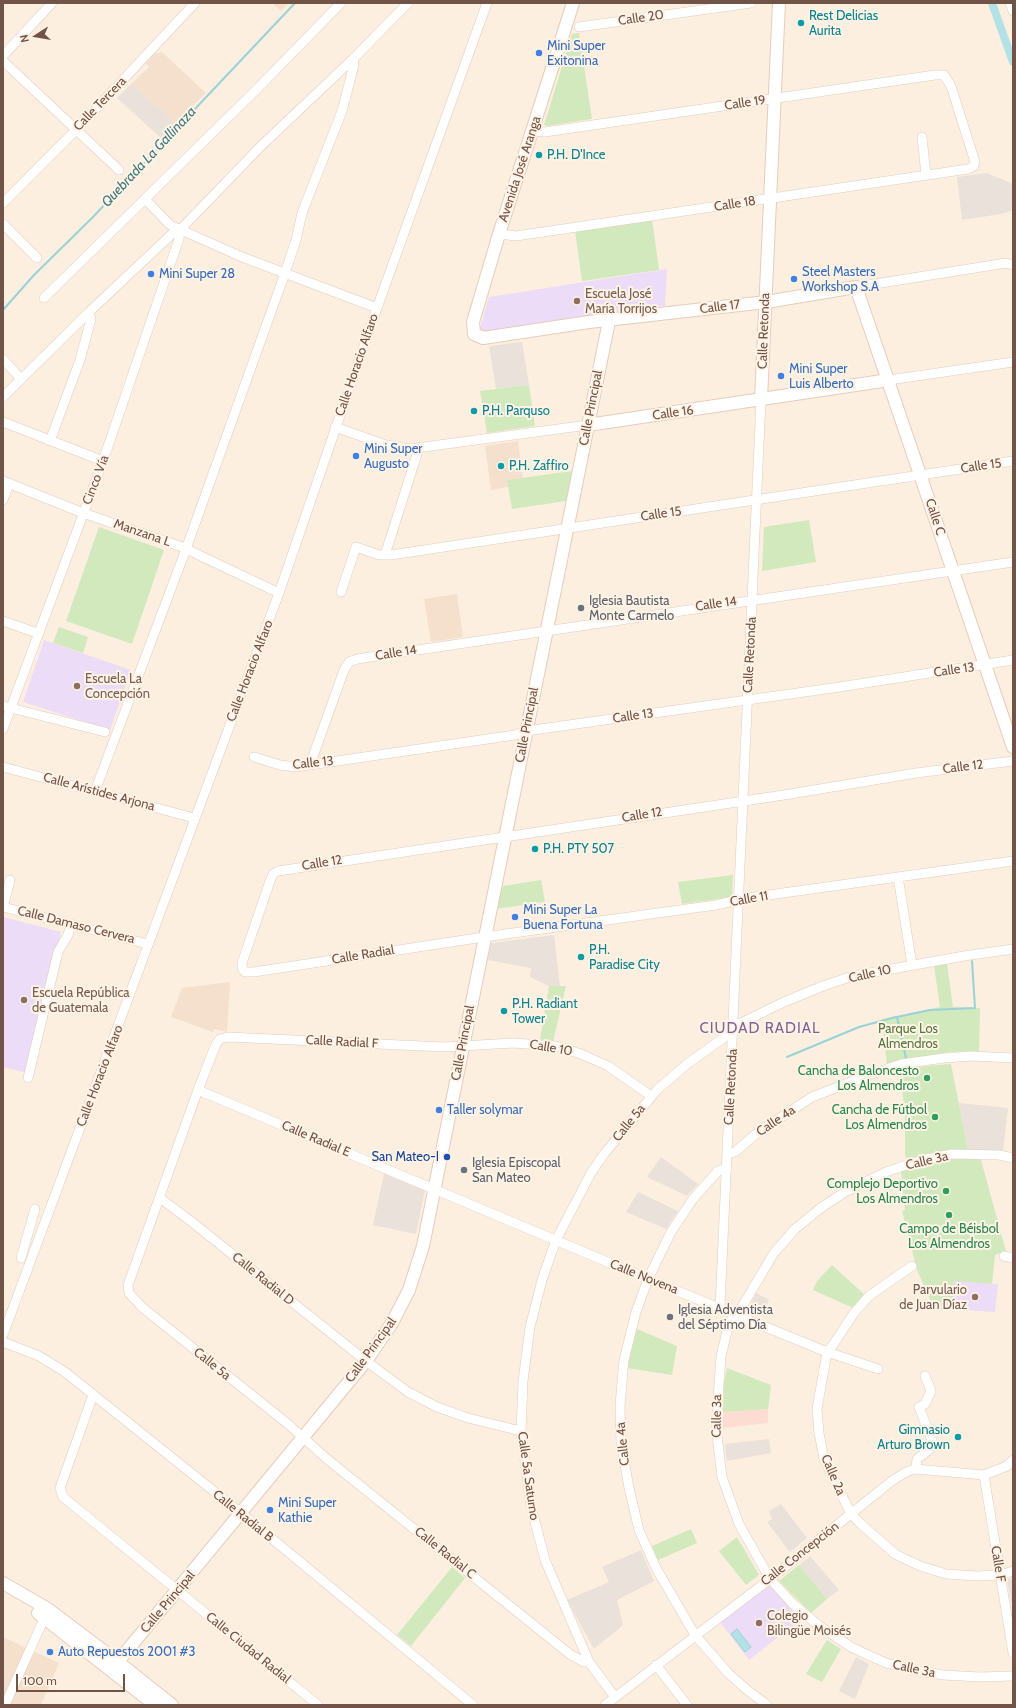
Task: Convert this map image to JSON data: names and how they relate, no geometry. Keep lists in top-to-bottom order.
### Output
{
  "streets": {
    "street": [
      "Calle 20",
      "Calle 19",
      "Calle Tercera",
      "Avenida José Aranga",
      "Calle 18",
      "Calle 17",
      "Calle Retonda",
      "Calle Horacio Alfaro",
      "Calle Principal",
      "Calle 16",
      "Calle 15",
      "Cinco Vía",
      "Calle C",
      "Manzana L",
      "Calle 14",
      "Calle 13",
      "Calle 12",
      "Calle Arístides Arjona",
      "Calle 11",
      "Calle Damaso Cervera",
      "Calle Radial",
      "Calle 10",
      "Calle Radial F",
      "Calle 4a",
      "Calle 5a",
      "Calle Radial E",
      "Calle 3a",
      "Calle Novena",
      "Calle Radial D",
      "Calle 2a",
      "Calle 5a Saturno",
      "Calle Radial B",
      "Calle Radial C",
      "Calle Concepción",
      "Calle F",
      "Calle Ciudad Radial"
    ]
  },
  "crossings": [
    ["Calle 19", "Avenida José Aranga"],
    ["Calle 19", "Calle 18"],
    ["Calle 19", "Calle Retonda"],
    ["Avenida José Aranga", "Calle 18"],
    ["Avenida José Aranga", "Calle 17"],
    ["Calle 18", "Calle Retonda"],
    ["Calle 17", "Calle Retonda"],
    ["Calle 17", "Calle Principal"],
    ["Calle 17", "Calle C"],
    ["Calle Retonda", "Calle 16"],
    ["Calle Retonda", "Calle 15"],
    ["Calle Retonda", "Calle 14"],
    ["Calle Retonda", "Calle 13"],
    ["Calle Retonda", "Calle 12"],
    ["Calle Retonda", "Calle 11"],
    ["Calle Retonda", "Calle 10"],
    ["Calle Retonda", "Calle 4a"],
    ["Calle Retonda", "Calle 5a"],
    ["Calle Retonda", "Calle Novena"],
    ["Calle Horacio Alfaro", "Calle 16"],
    ["Calle Horacio Alfaro", "Manzana L"],
    ["Calle Horacio Alfaro", "Calle Arístides Arjona"],
    ["Calle Horacio Alfaro", "Calle Damaso Cervera"],
    ["Calle Principal", "Calle 16"],
    ["Calle Principal", "Calle 15"],
    ["Calle Principal", "Calle 14"],
    ["Calle Principal", "Calle 13"],
    ["Calle Principal", "Calle 12"],
    ["Calle Principal", "Calle 11"],
    ["Calle Principal", "Calle Radial"],
    ["Calle Principal", "Calle 10"],
    ["Calle Principal", "Calle Radial F"],
    ["Calle Principal", "Calle 5a"],
    ["Calle Principal", "Calle Radial E"],
    ["Calle Principal", "Calle Novena"],
    ["Calle Principal", "Calle Radial D"],
    ["Calle Principal", "Calle Radial B"],
    ["Calle Principal", "Calle Radial C"],
    ["Calle Principal", "Calle Ciudad Radial"],
    ["Calle 16", "Calle C"],
    ["Calle 15", "Calle C"],
    ["Cinco Vía", "Manzana L"],
    ["Calle C", "Calle 14"],
    ["Calle C", "Calle 13"],
    ["Calle 14", "Calle 13"],
    ["Calle 12", "Calle Radial"],
    ["Calle 11", "Calle Radial"],
    ["Calle 10", "Calle Radial F"],
    ["Calle 10", "Calle 5a"],
    ["Calle Radial F", "Calle Radial E"],
    ["Calle 4a", "Calle Novena"],
    ["Calle 4a", "Calle Concepción"],
    ["Calle 5a", "Calle Novena"],
    ["Calle 5a", "Calle Radial D"],
    ["Calle 5a", "Calle 5a Saturno"],
    ["Calle 5a", "Calle Radial C"],
    ["Calle Radial E", "Calle Novena"],
    ["Calle 3a", "Calle Novena"],
    ["Calle 3a", "Calle Concepción"],
    ["Calle Novena", "Calle 2a"],
    ["Calle Novena", "Calle 5a Saturno"],
    ["Calle Radial D", "Calle 5a Saturno"],
    ["Calle 2a", "Calle Concepción"],
    ["Calle 2a", "Calle F"],
    ["Calle 5a Saturno", "Calle Radial C"],
    ["Calle 5a Saturno", "Calle Concepción"],
    ["Calle Radial B", "Calle Ciudad Radial"],
    ["Calle Concepción", "Calle F"]
  ],
  "districts": ["CIUDAD RADIAL"],
  "water": ["Quebrada La Gallinaza"],
  "parks": ["Parque Los Almendros"],
  "places": [
    "Rest Delicias Aurita",
    "Mini Super Exitonina",
    "P.H. D'Ince",
    "Mini Super 28",
    "Steel Masters Workshop S.A",
    "Escuela José María Torrijos",
    "Mini Super Luis Alberto",
    "P.H. Parquso",
    "Mini Super Augusto",
    "P.H. Zaffiro",
    "Iglesia Bautista Monte Carmelo",
    "Escuela La Concepción",
    "P.H. PTY 507",
    "Mini Super La Buena Fortuna",
    "P.H. Paradise City",
    "Escuela República de Guatemala",
    "P.H. Radiant Tower",
    "Cancha de Baloncesto Los Almendros",
    "Taller solymar",
    "Cancha de Fútbol Los Almendros",
    "San Mateo-I",
    "Iglesia Episcopal San Mateo",
    "Complejo Deportivo Los Almendros",
    "Campo de Béisbol Los Almendros",
    "Parvulario de Juan Díaz",
    "Iglesia Adventista del Séptimo Día",
    "Gimnasio Arturo Brown",
    "Mini Super Kathie",
    "Colegio Bilingüe Moisés",
    "Auto Repuestos 2001 #3"
  ],
  "scale_bar": "100 m",
  "north": "left"
}
